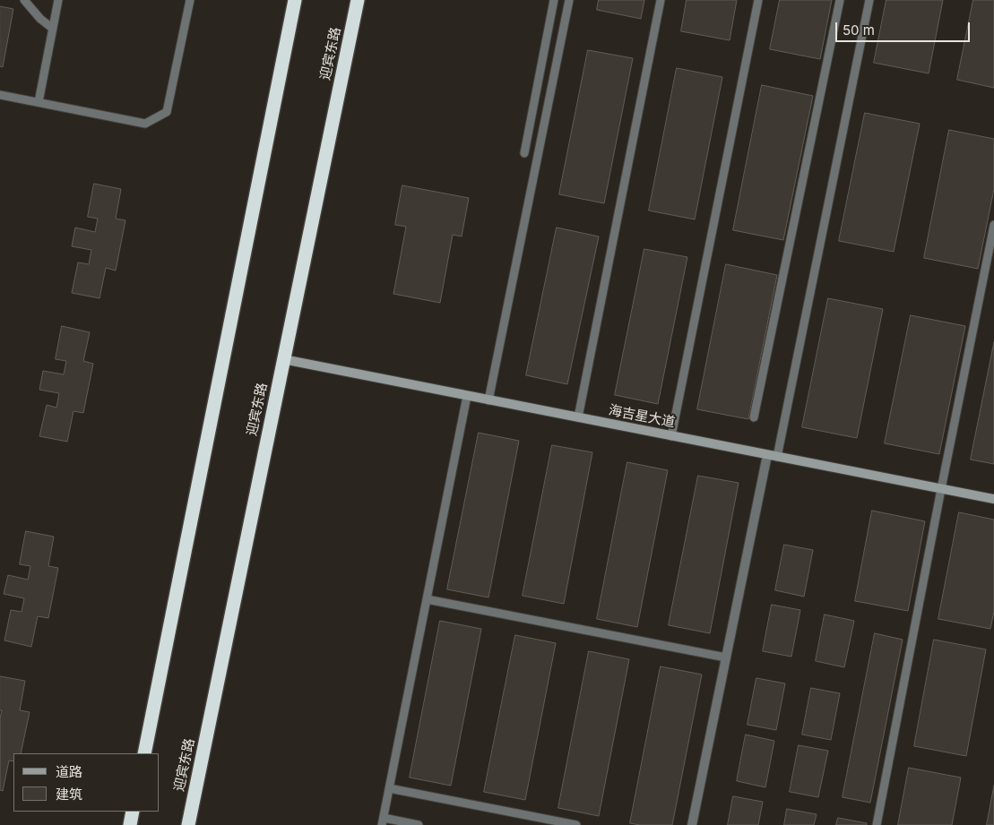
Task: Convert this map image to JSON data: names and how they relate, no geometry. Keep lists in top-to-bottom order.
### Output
{
  "streets": {
    "highway": ["迎宾东路"],
    "street": ["海吉星大道"]
  },
  "crossings": [
    ["迎宾东路", "海吉星大道"]
  ],
  "legend": ["道路", "建筑"],
  "scale_bar": "50 m"
}
